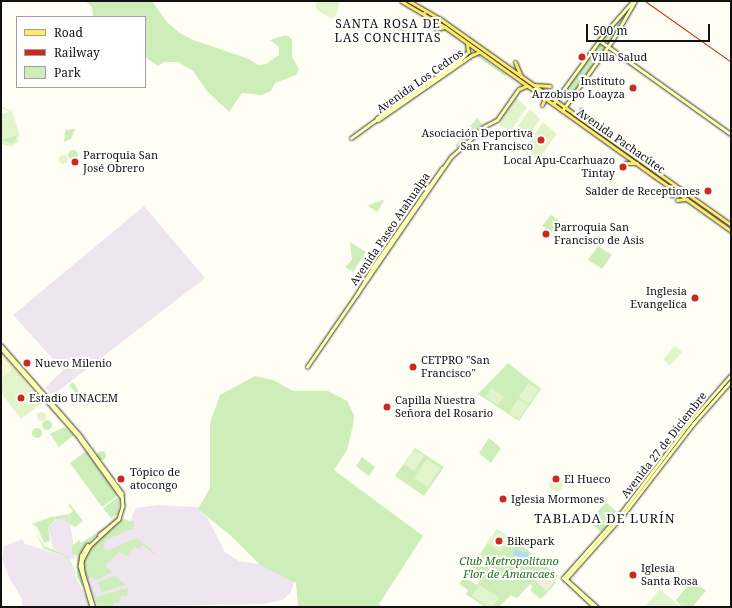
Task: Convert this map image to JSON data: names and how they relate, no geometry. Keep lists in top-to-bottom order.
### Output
{
  "streets": {
    "main road": ["Avenida Pachacútec"],
    "street": ["Avenida Los Cedros", "Avenida Paseo Atahualpa", "Avenida 27 de Diciembre"]
  },
  "districts": ["SANTA ROSA DE LAS CONCHITAS", "TABLADA DE LURÍN"],
  "parks": ["Club Metropolitano Flor de Amancaes"],
  "places": [
    "Villa Salud",
    "Instituto Arzobispo Loayza",
    "Asociación Deportiva San Francisco",
    "Parroquia San José Obrero",
    "Local Apu-Ccarhuazo Tintay",
    "Salder de Receptiones",
    "Parroquia San Francisco de Asis",
    "Inglesia Evangelica",
    "Nuevo Milenio",
    "CETPRO \"San Francisco\"",
    "Estadio UNACEM",
    "Capilla Nuestra Señora del Rosario",
    "Tópico de atocongo",
    "El Hueco",
    "Iglesia Mormones",
    "Bikepark",
    "Iglesia Santa Rosa"
  ],
  "legend": ["Road", "Railway", "Park"],
  "scale_bar": "500 m"
}
